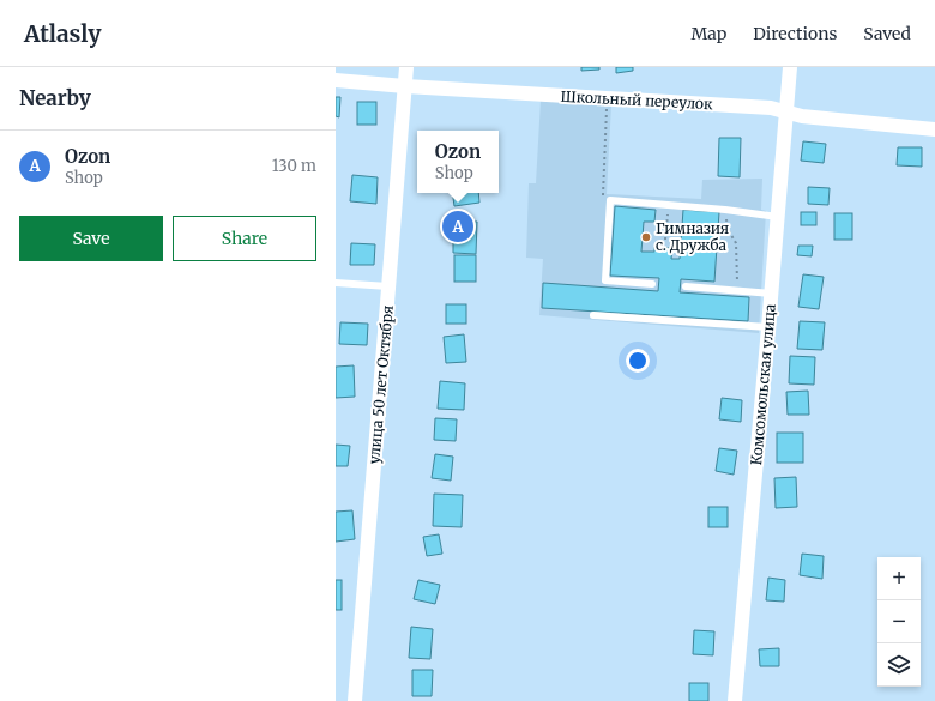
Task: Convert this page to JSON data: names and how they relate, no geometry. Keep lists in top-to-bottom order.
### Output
{
  "streets": {
    "street": ["Школьный переулок", "улица 50 лет Октября", "Комсомольская улица"]
  },
  "crossings": [
    ["Школьный переулок", "улица 50 лет Октября"],
    ["Школьный переулок", "Комсомольская улица"]
  ],
  "places": ["Гимназия с. Дружба"],
  "page": {
    "header": "Atlasly",
    "nav": ["Map", "Directions", "Saved"],
    "heading": "Nearby",
    "list": [
      {
        "mark": "A",
        "name": "Ozon",
        "note": "Shop",
        "value": "130 m"
      }
    ],
    "popup": ["Ozon", "Shop"],
    "buttons": ["Save", "Share"],
    "pins": "A",
    "map_buttons": ["+", "−"]
  }
}
